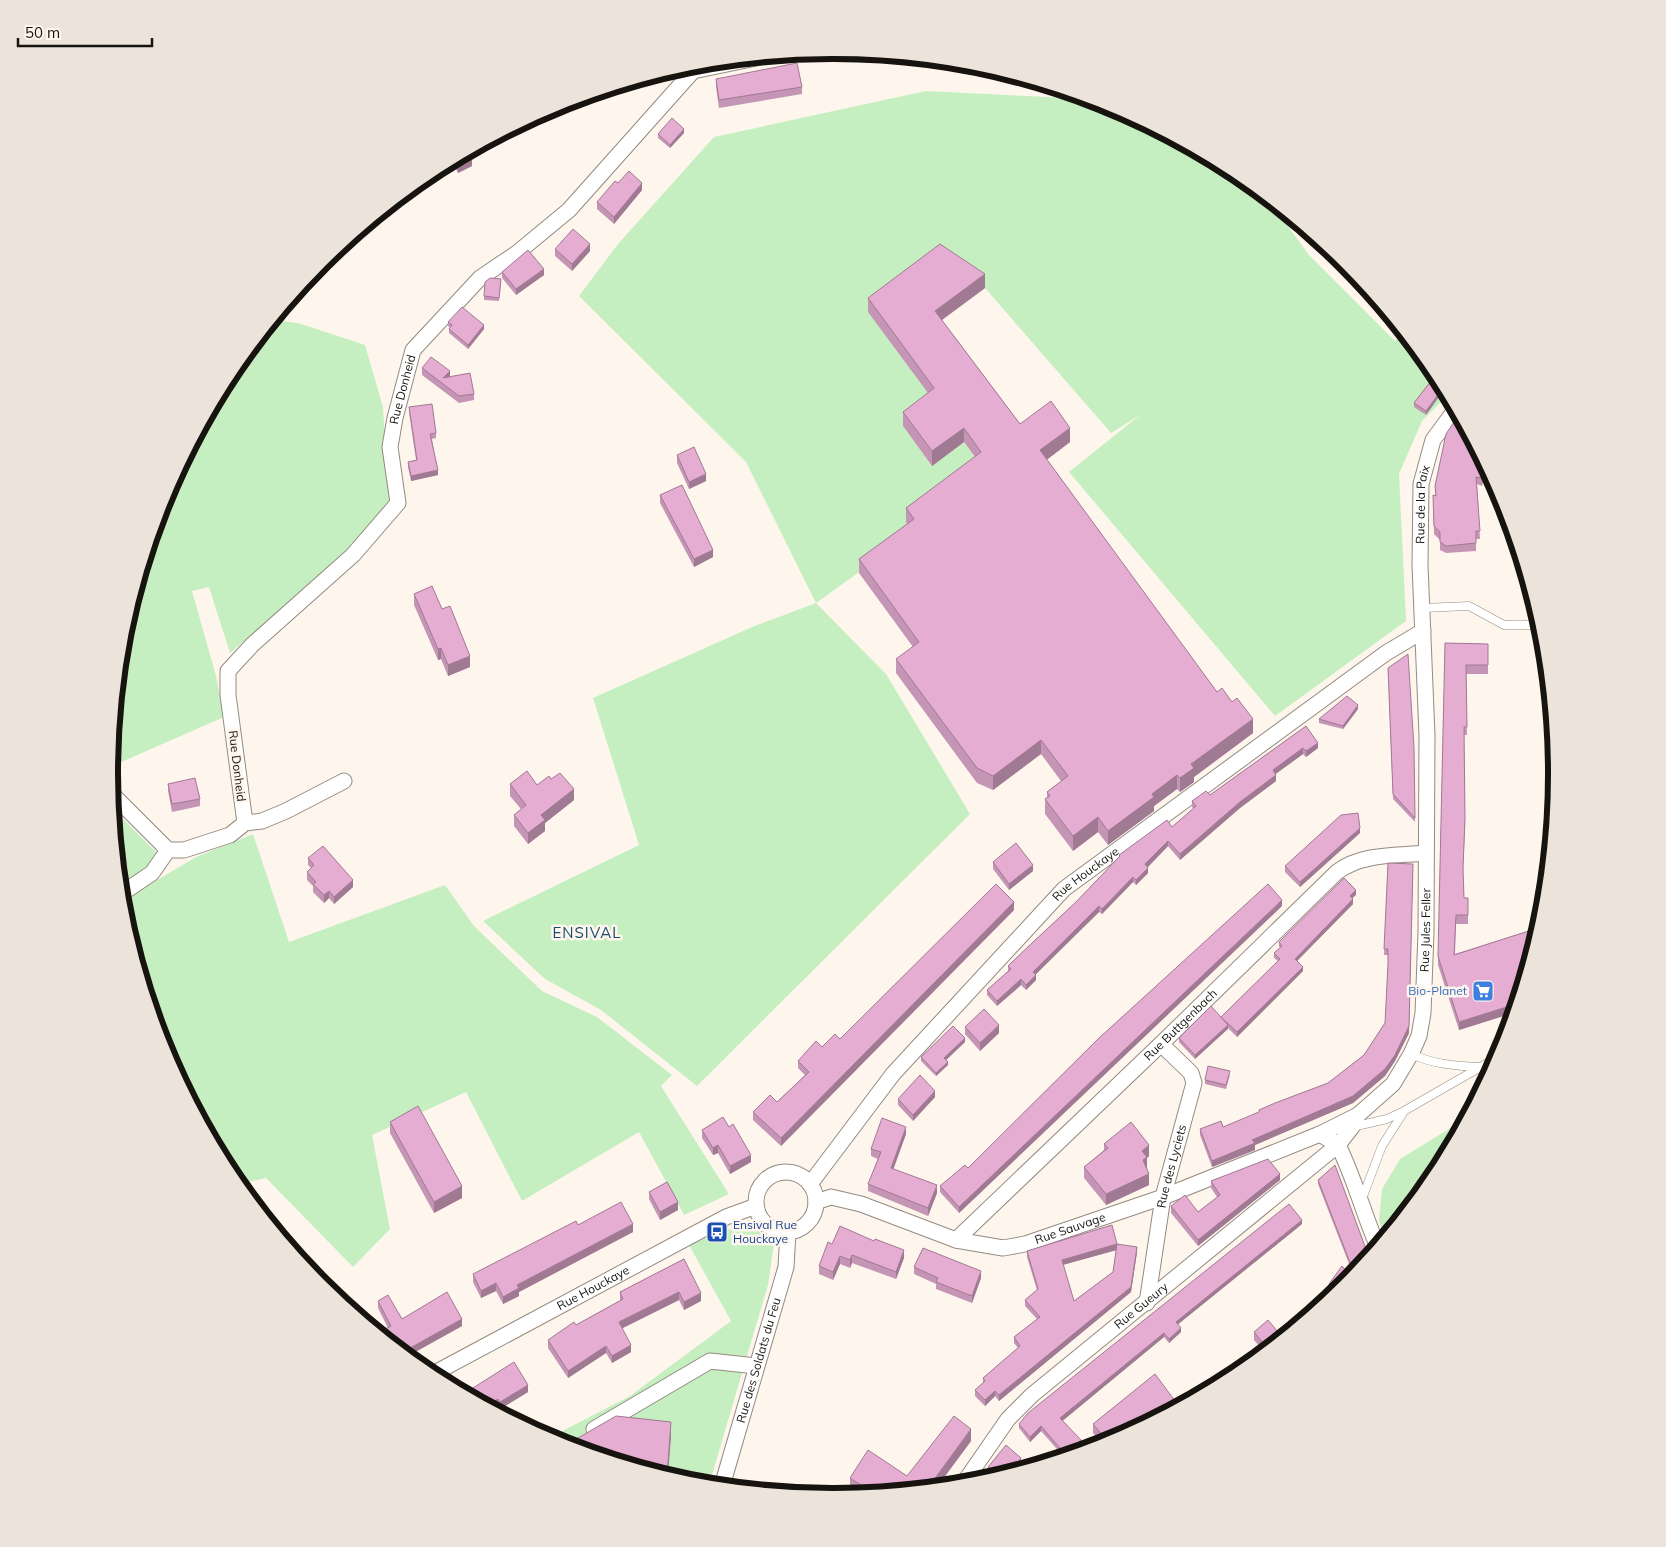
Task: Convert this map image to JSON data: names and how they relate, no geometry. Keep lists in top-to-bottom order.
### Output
{
  "streets": {
    "street": [
      "Rue Donheid",
      "Rue de la Paix",
      "Rue Houckaye",
      "Rue Jules Feller",
      "Rue Buttgenbach",
      "Rue des Lyciets",
      "Rue Sauvage",
      "Rue Gueury",
      "Rue des Soldats du Feu"
    ]
  },
  "crossings": [
    ["Rue de la Paix", "Rue Jules Feller"],
    ["Rue Houckaye", "Rue Jules Feller"],
    ["Rue Houckaye", "Rue Sauvage"],
    ["Rue Houckaye", "Rue des Soldats du Feu"],
    ["Rue Jules Feller", "Rue Buttgenbach"],
    ["Rue Jules Feller", "Rue Sauvage"],
    ["Rue Jules Feller", "Rue Gueury"],
    ["Rue Buttgenbach", "Rue des Lyciets"],
    ["Rue Buttgenbach", "Rue Sauvage"],
    ["Rue des Lyciets", "Rue Sauvage"],
    ["Rue des Lyciets", "Rue Gueury"],
    ["Rue Sauvage", "Rue des Soldats du Feu"]
  ],
  "districts": ["ENSIVAL"],
  "places": {
    "supermarket": ["Bio-Planet"],
    "bus stop": ["Ensival Rue Houckaye"]
  },
  "scale_bar": "50 m"
}
